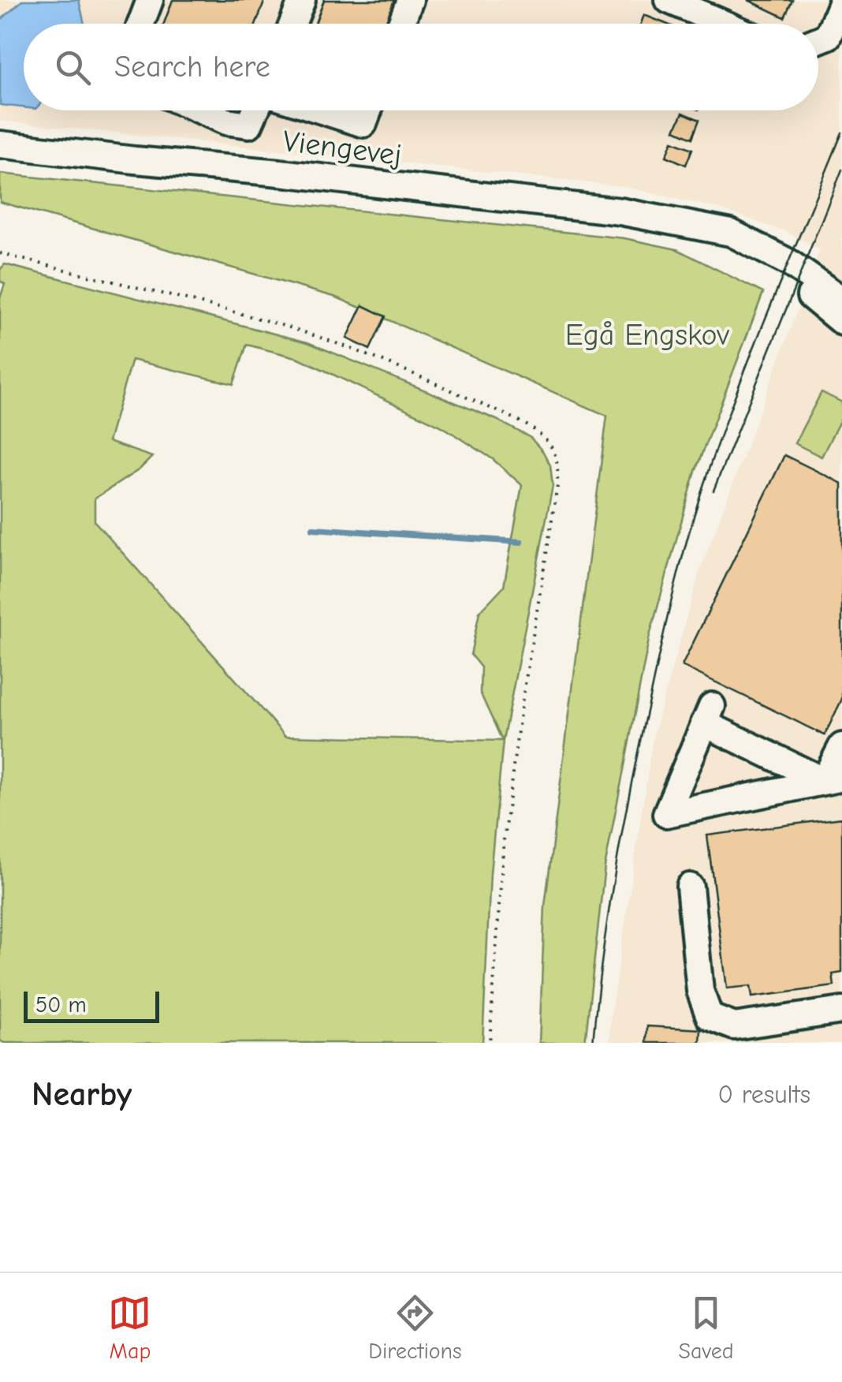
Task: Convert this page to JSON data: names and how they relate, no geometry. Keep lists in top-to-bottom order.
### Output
{
  "streets": {
    "street": ["Viengevej"]
  },
  "parks": ["Egå Engskov"],
  "scale_bar": "50 m",
  "page": {
    "search": "Search here",
    "scale": "50 m",
    "heading": ["Nearby", "0 results"],
    "nav": ["Map", "Directions", "Saved"]
  }
}
